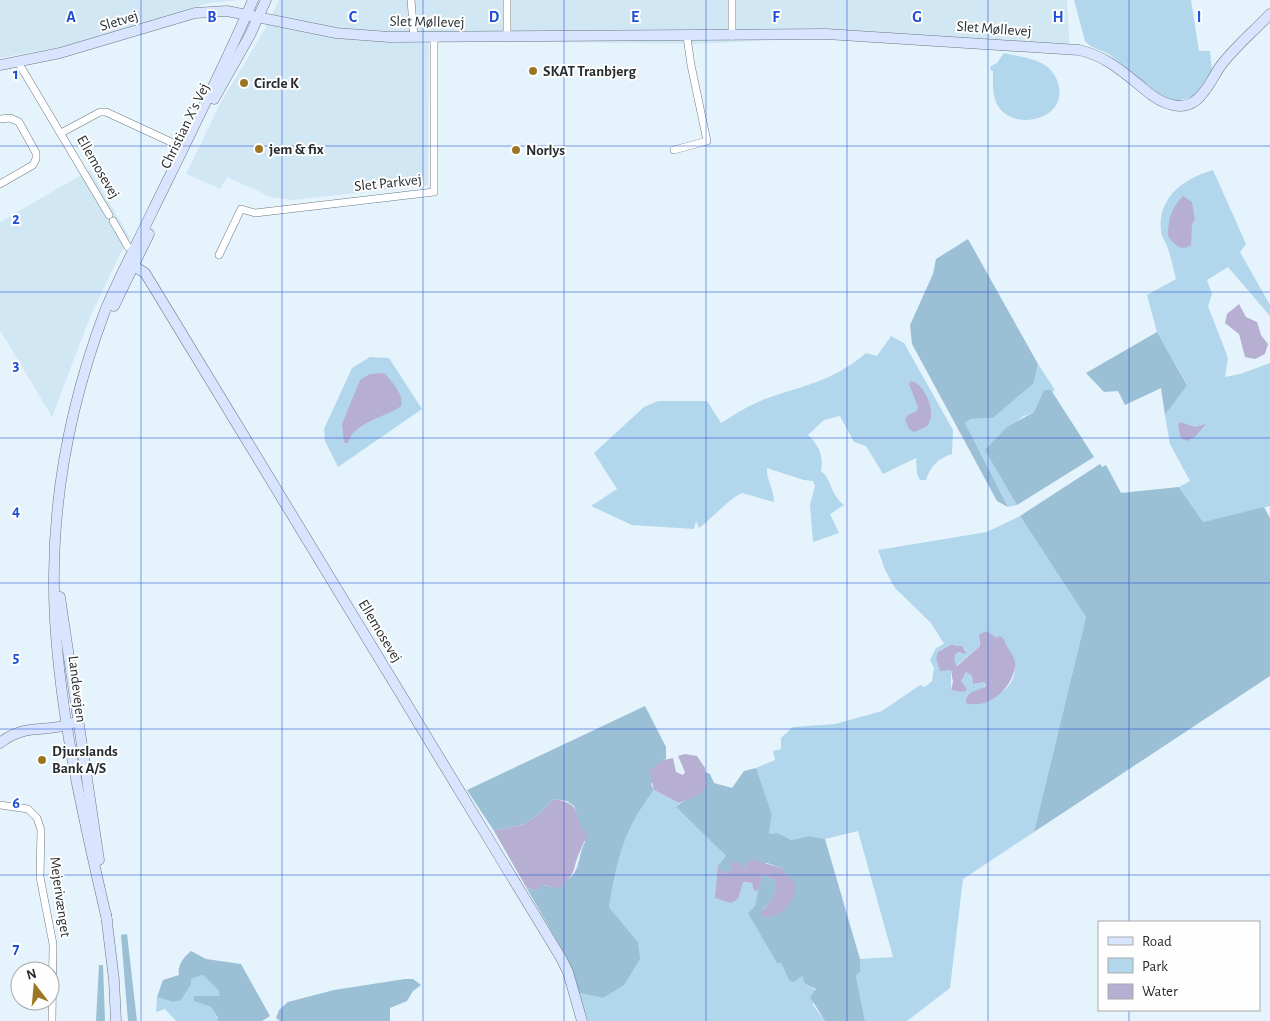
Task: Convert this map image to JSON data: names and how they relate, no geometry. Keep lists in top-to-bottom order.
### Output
{
  "streets": {
    "street": [
      "Sletvej",
      "Slet Møllevej",
      "Christian X's Vej",
      "Ellemosevej",
      "Slet Parkvej",
      "Landevejen",
      "Mejerivænget"
    ]
  },
  "crossings": [
    ["Sletvej", "Slet Møllevej"],
    ["Sletvej", "Christian X's Vej"],
    ["Sletvej", "Ellemosevej"],
    ["Slet Møllevej", "Christian X's Vej"],
    ["Slet Møllevej", "Slet Parkvej"],
    ["Christian X's Vej", "Ellemosevej"],
    ["Christian X's Vej", "Landevejen"],
    ["Ellemosevej", "Landevejen"]
  ],
  "places": [
    "SKAT Tranbjerg",
    "Circle K",
    "jem & fix",
    "Norlys",
    "Djurslands Bank A/S"
  ],
  "legend": ["Road", "Park", "Water"],
  "north": "top",
  "grid": {
    "columns": [
      "A",
      "B",
      "C",
      "D",
      "E",
      "F",
      "G",
      "H",
      "I"
    ],
    "rows": [
      "1",
      "2",
      "3",
      "4",
      "5",
      "6",
      "7"
    ]
  }
}
